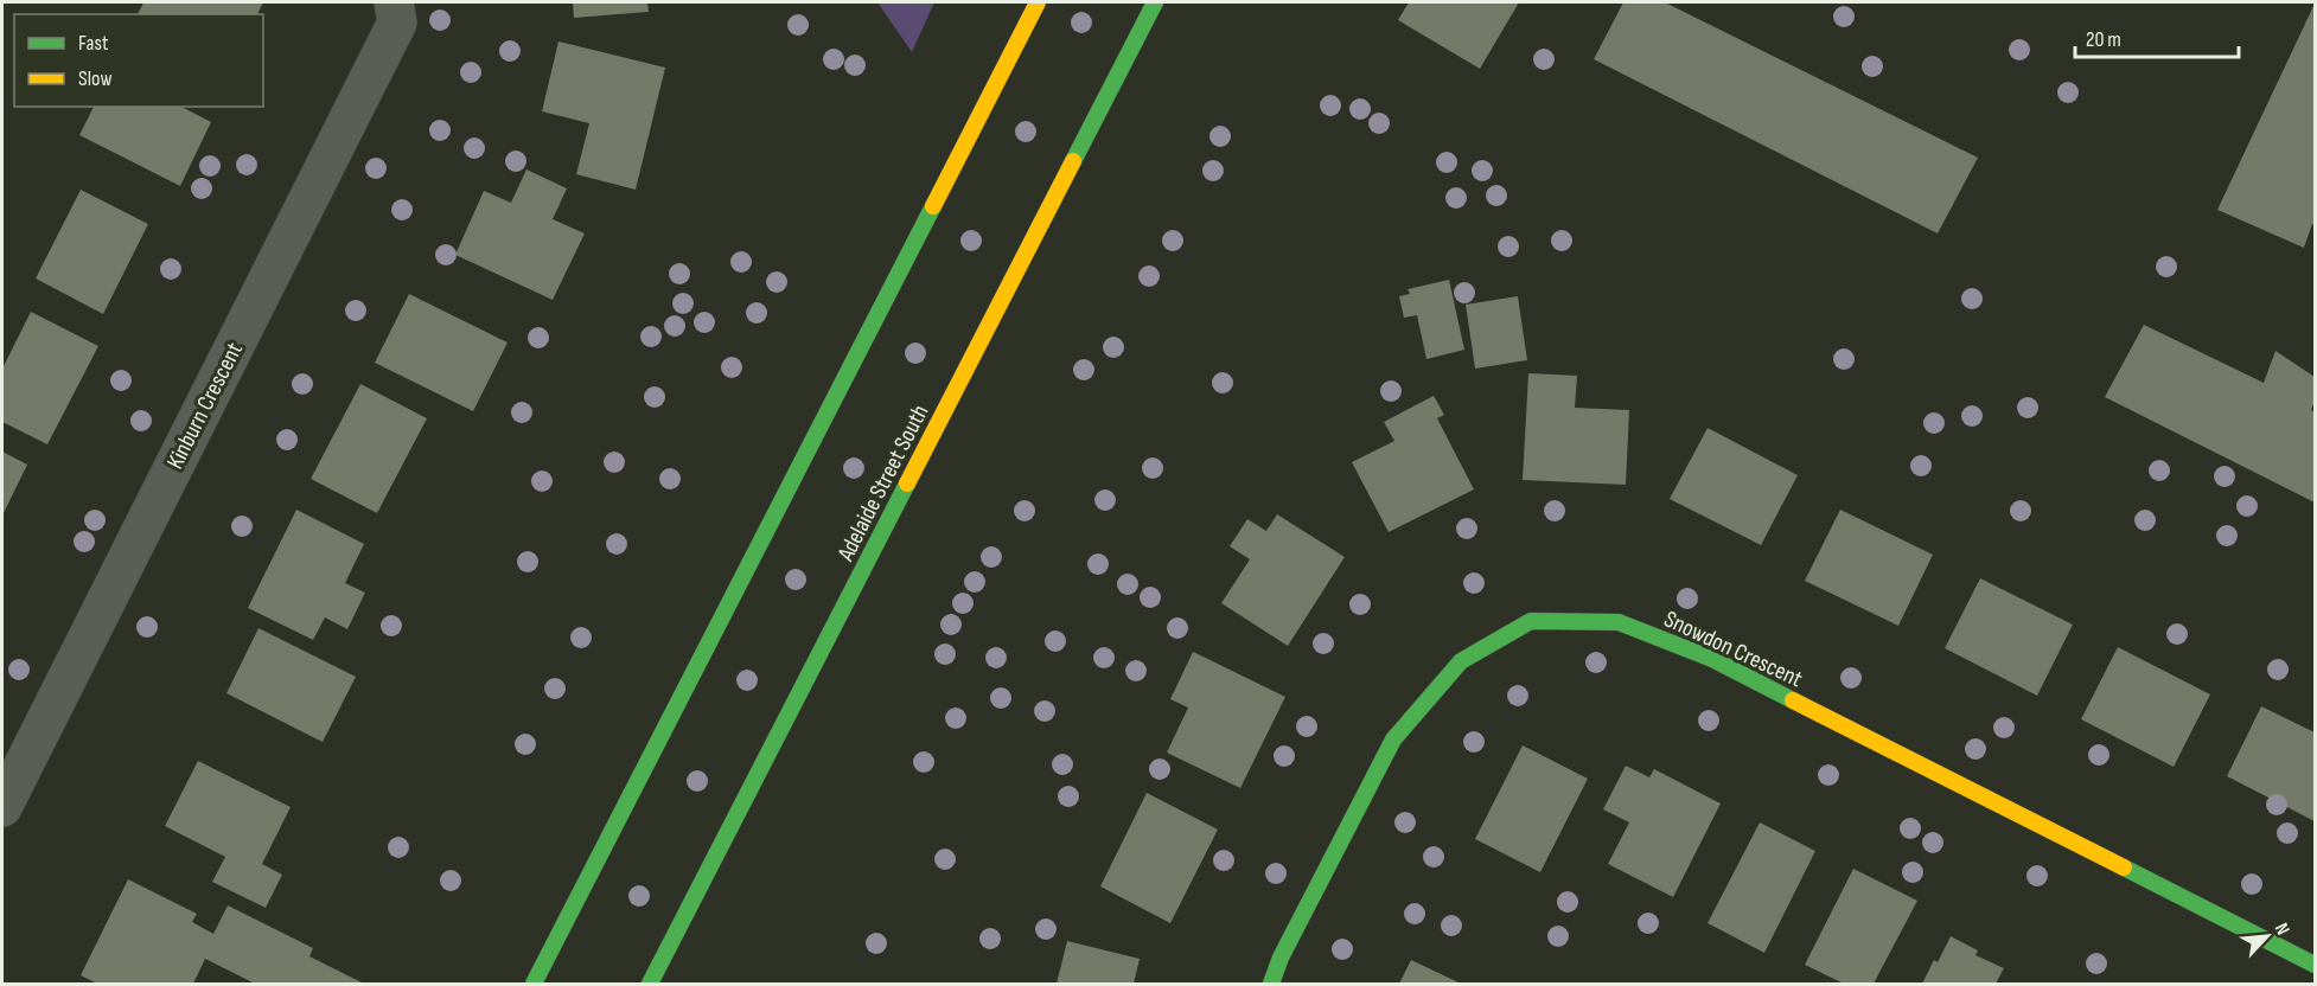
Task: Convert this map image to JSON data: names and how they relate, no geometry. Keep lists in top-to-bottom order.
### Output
{
  "streets": {
    "street": ["Kinburn Crescent", "Adelaide Street South", "Snowdon Crescent"]
  },
  "legend": ["Fast", "Slow"],
  "scale_bar": "20 m",
  "north": "top right"
}
